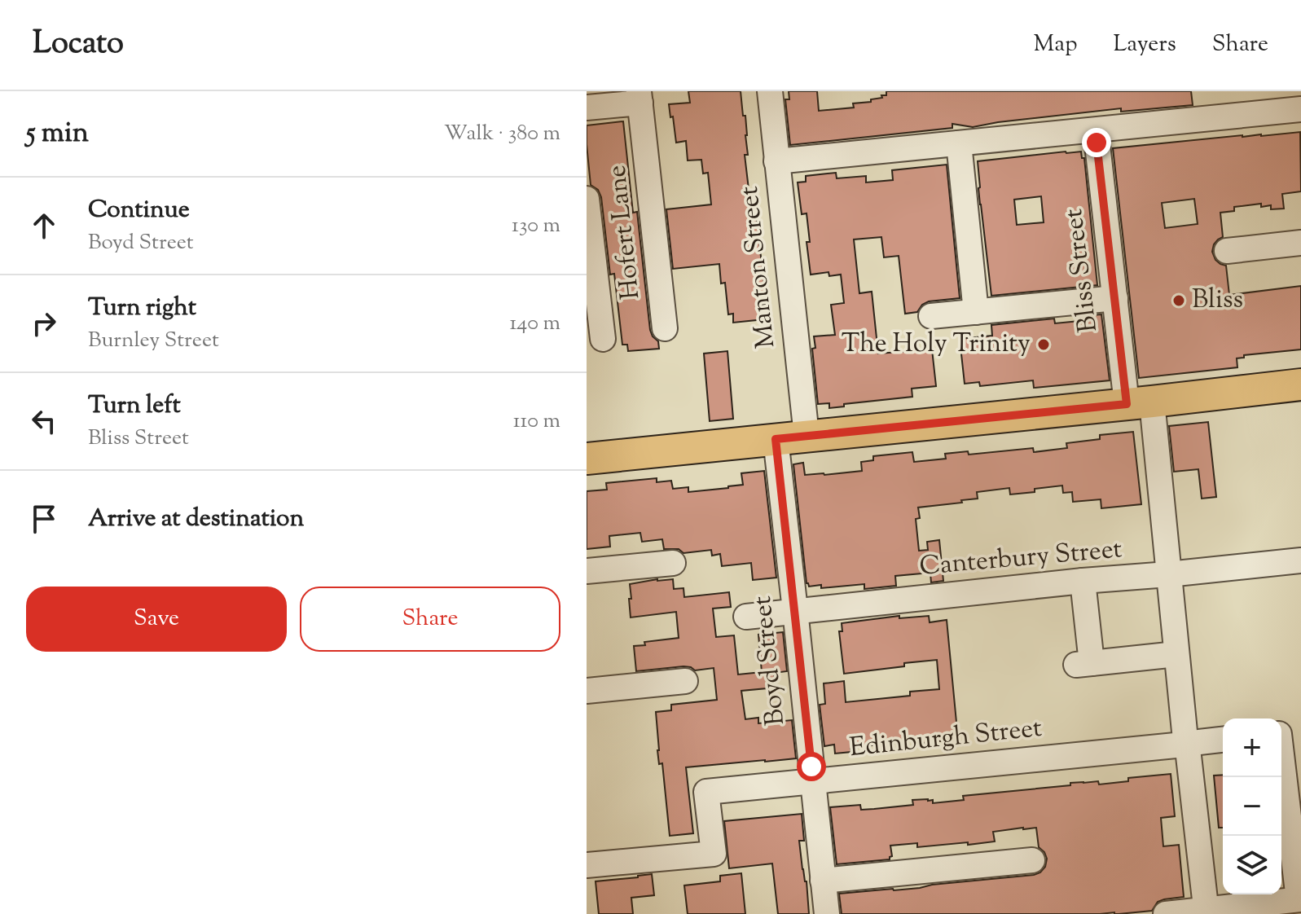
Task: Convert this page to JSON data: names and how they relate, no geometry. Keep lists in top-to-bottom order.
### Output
{
  "streets": {
    "street": [
      "Hofert Lane",
      "Manton Street",
      "Bliss Street",
      "Canterbury Street",
      "Boyd Street",
      "Edinburgh Street"
    ]
  },
  "crossings": [
    ["Bliss Street", "Canterbury Street"],
    ["Bliss Street", "Edinburgh Street"],
    ["Canterbury Street", "Boyd Street"],
    ["Boyd Street", "Edinburgh Street"]
  ],
  "places": ["Bliss", "The Holy Trinity"],
  "page": {
    "header": "Locato",
    "nav": ["Map", "Layers", "Share"],
    "heading": ["5 min", "Walk · 380 m"],
    "list": [
      ["Continue", "Boyd Street", "130 m"],
      ["Turn right", "Burnley Street", "140 m"],
      ["Turn left", "Bliss Street", "110 m"],
      "Arrive at destination"
    ],
    "buttons": ["Save", "Share"],
    "map_buttons": ["+", "−"]
  }
}
